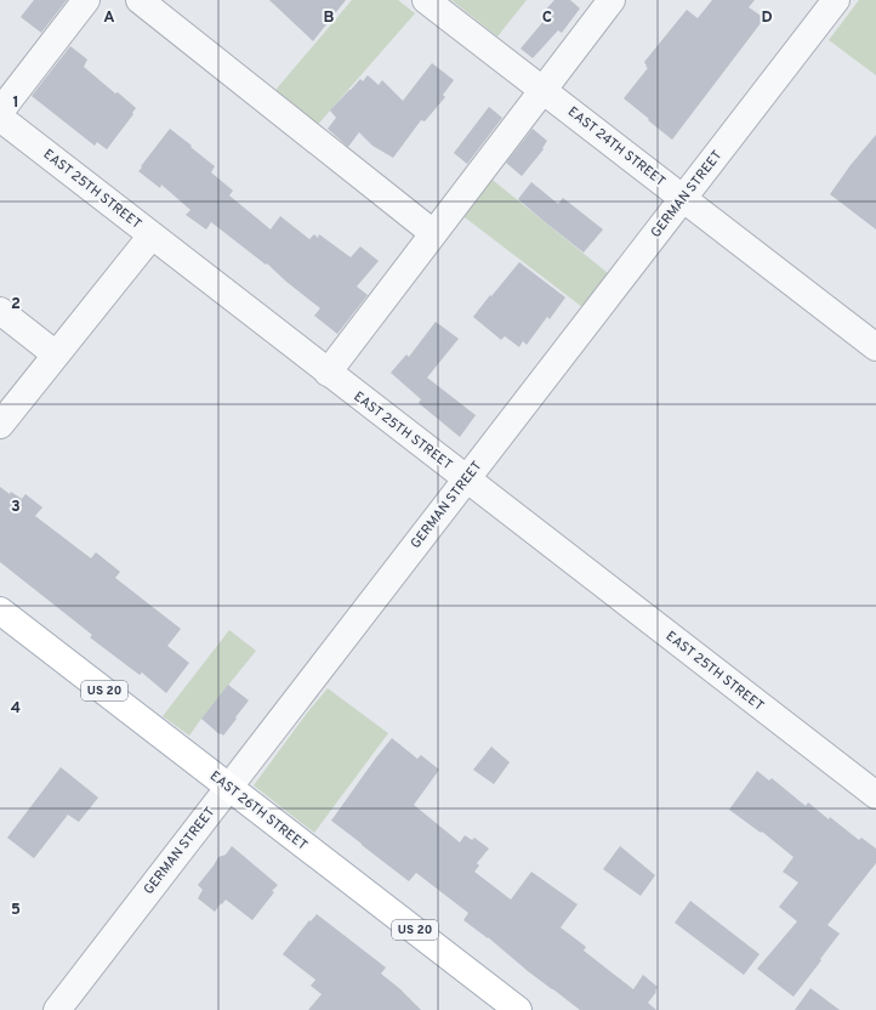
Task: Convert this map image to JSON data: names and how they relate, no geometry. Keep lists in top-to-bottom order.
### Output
{
  "streets": {
    "main road": ["US 20", "EAST 26TH STREET"],
    "street": ["EAST 24TH STREET", "EAST 25TH STREET", "GERMAN STREET"]
  },
  "crossings": [
    ["EAST 24TH STREET", "GERMAN STREET"],
    ["EAST 25TH STREET", "GERMAN STREET"],
    ["GERMAN STREET", "EAST 26TH STREET"]
  ],
  "grid": {
    "columns": [
      "A",
      "B",
      "C",
      "D"
    ],
    "rows": [
      "1",
      "2",
      "3",
      "4",
      "5"
    ]
  }
}
